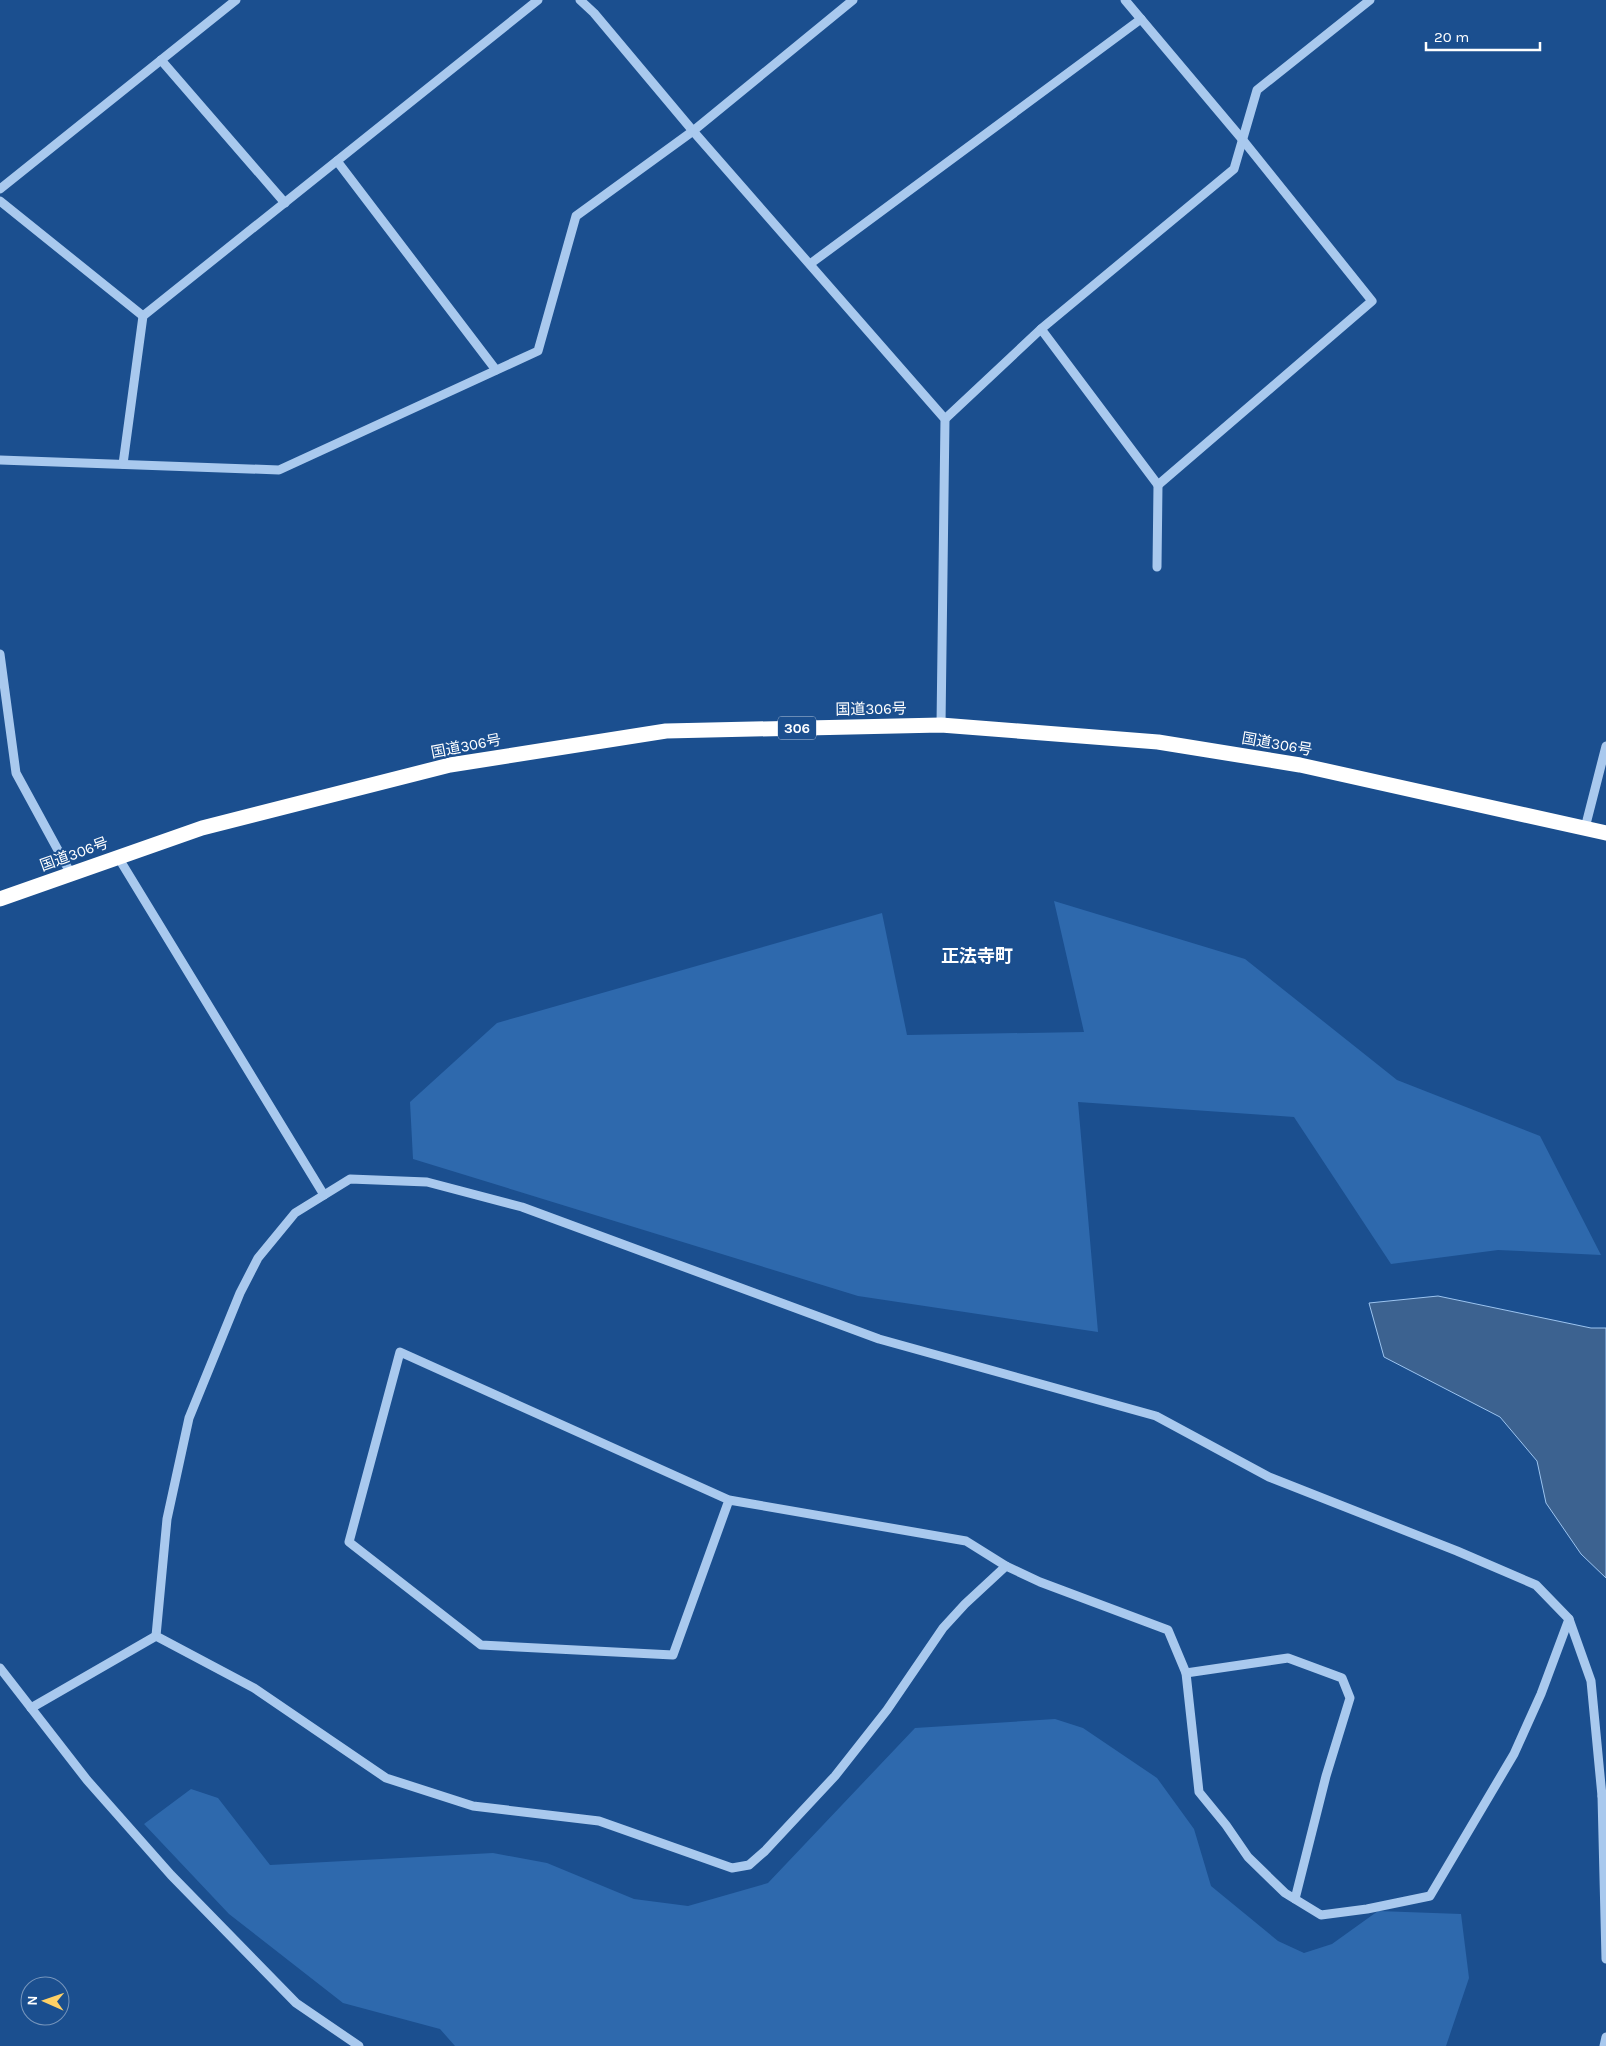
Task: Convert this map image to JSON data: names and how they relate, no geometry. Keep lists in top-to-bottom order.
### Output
{
  "streets": {
    "highway": ["国道306号", "306"]
  },
  "districts": ["正法寺町"],
  "scale_bar": "20 m",
  "north": "left"
}
